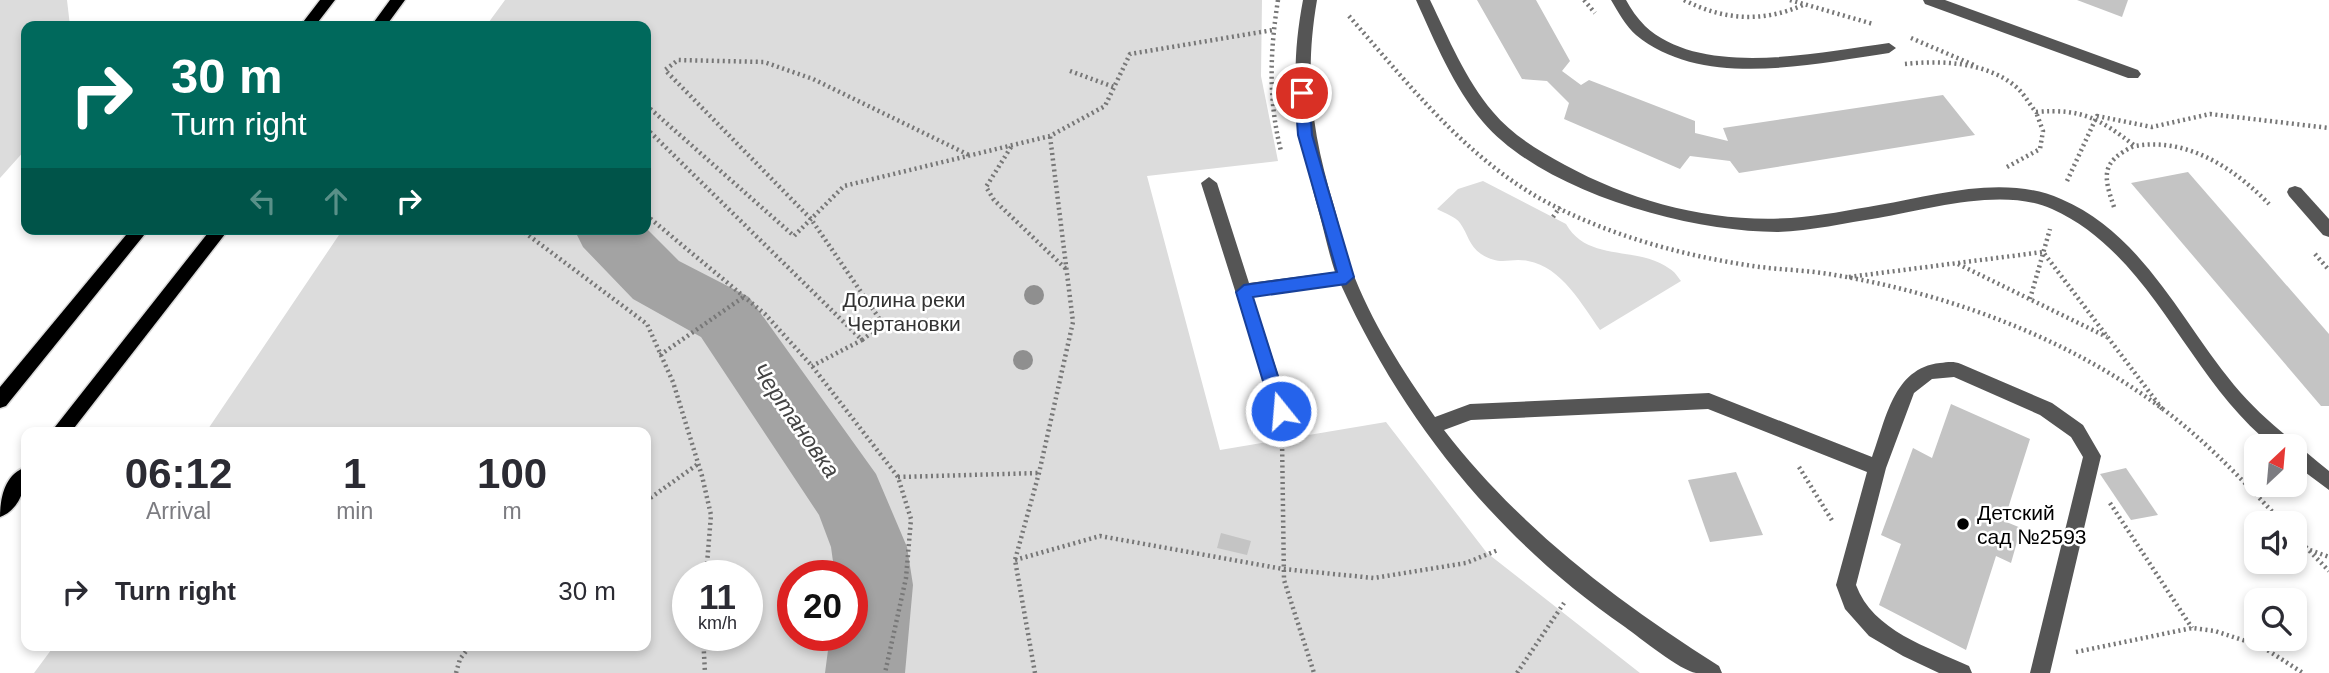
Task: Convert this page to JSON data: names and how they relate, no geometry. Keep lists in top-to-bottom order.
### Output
{
  "water": ["Чертановка"],
  "parks": ["Долина реки Чертановки"],
  "places": ["Детский сад №2593"],
  "north": "top right",
  "page": {
    "turn": ["30 m", "Turn right"],
    "eta": [
      "06:12",
      "Arrival",
      "1",
      "min",
      "100",
      "m"
    ],
    "list": [
      {
        "name": "Turn right",
        "value": "30 m"
      }
    ],
    "speed": "11 km/h",
    "limit": "20"
  }
}
